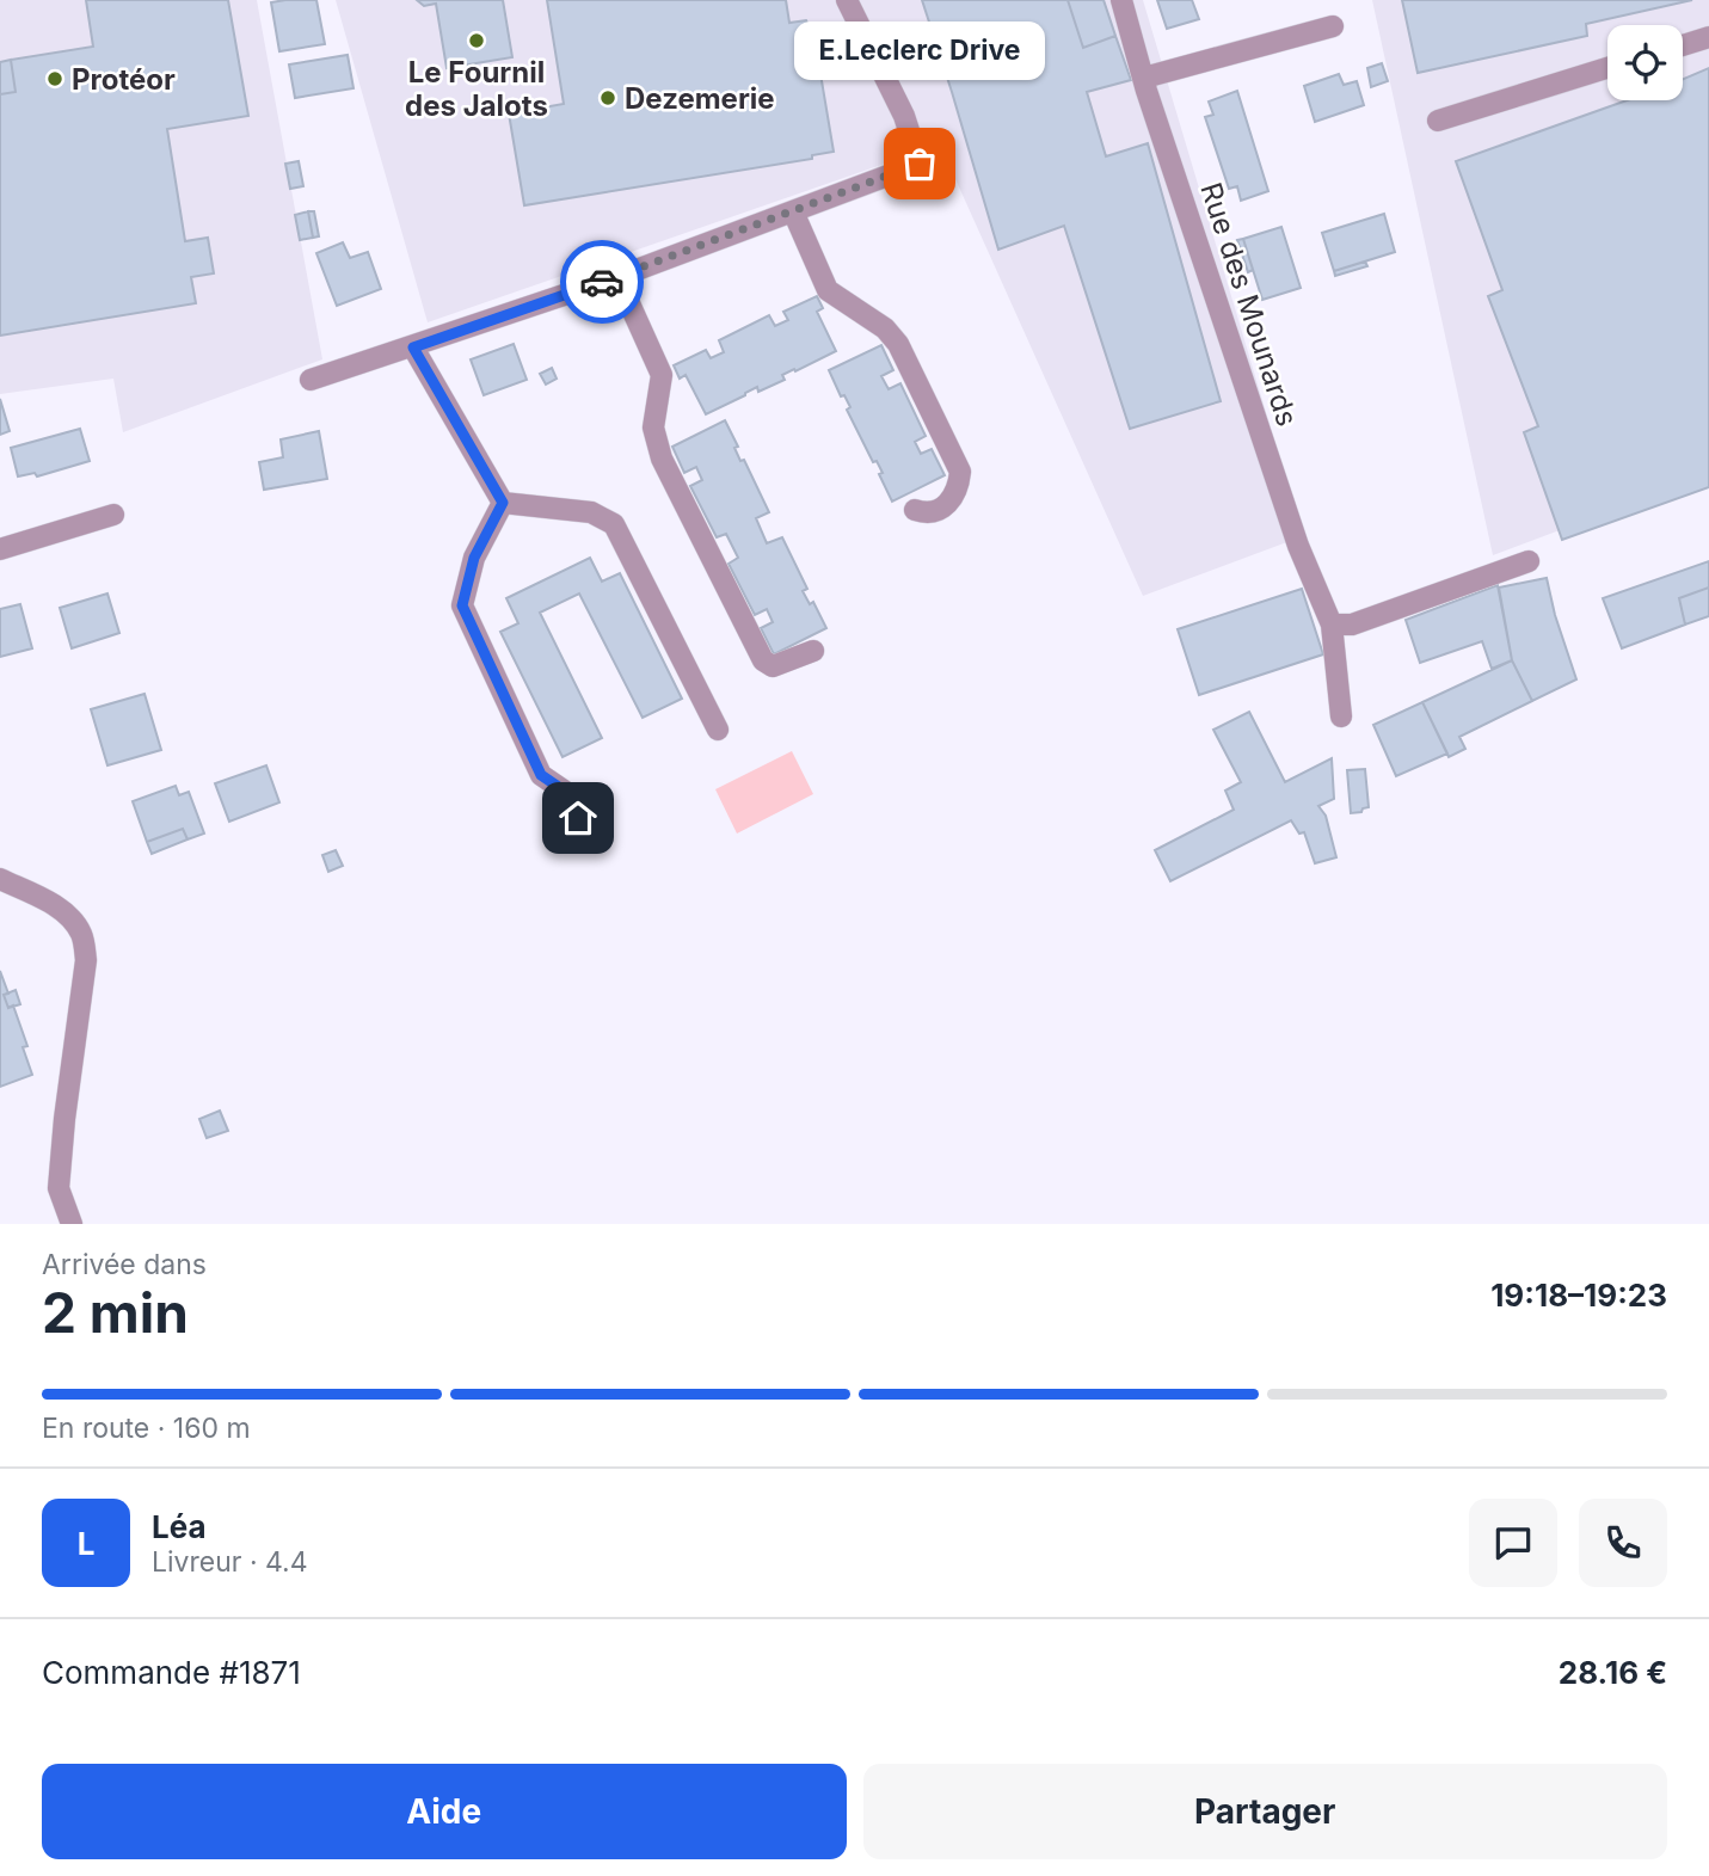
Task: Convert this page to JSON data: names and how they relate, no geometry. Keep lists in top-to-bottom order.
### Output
{
  "streets": {
    "street": ["Rue des Mounards"]
  },
  "places": [
    "Le Fournil des Jalots",
    "Protéor",
    "Dezemerie",
    "E.Leclerc Drive"
  ],
  "page": {
    "bubble": "E.Leclerc Drive",
    "heading": ["2 min", "Arrivée dans", "19:18–19:23"],
    "panel": [
      "Léa",
      "Livreur · 4.4",
      "Commande #1871",
      "28.16 €"
    ],
    "bar": "En route · 160 m",
    "round": "L",
    "buttons": ["Aide", "Partager"]
  }
}
